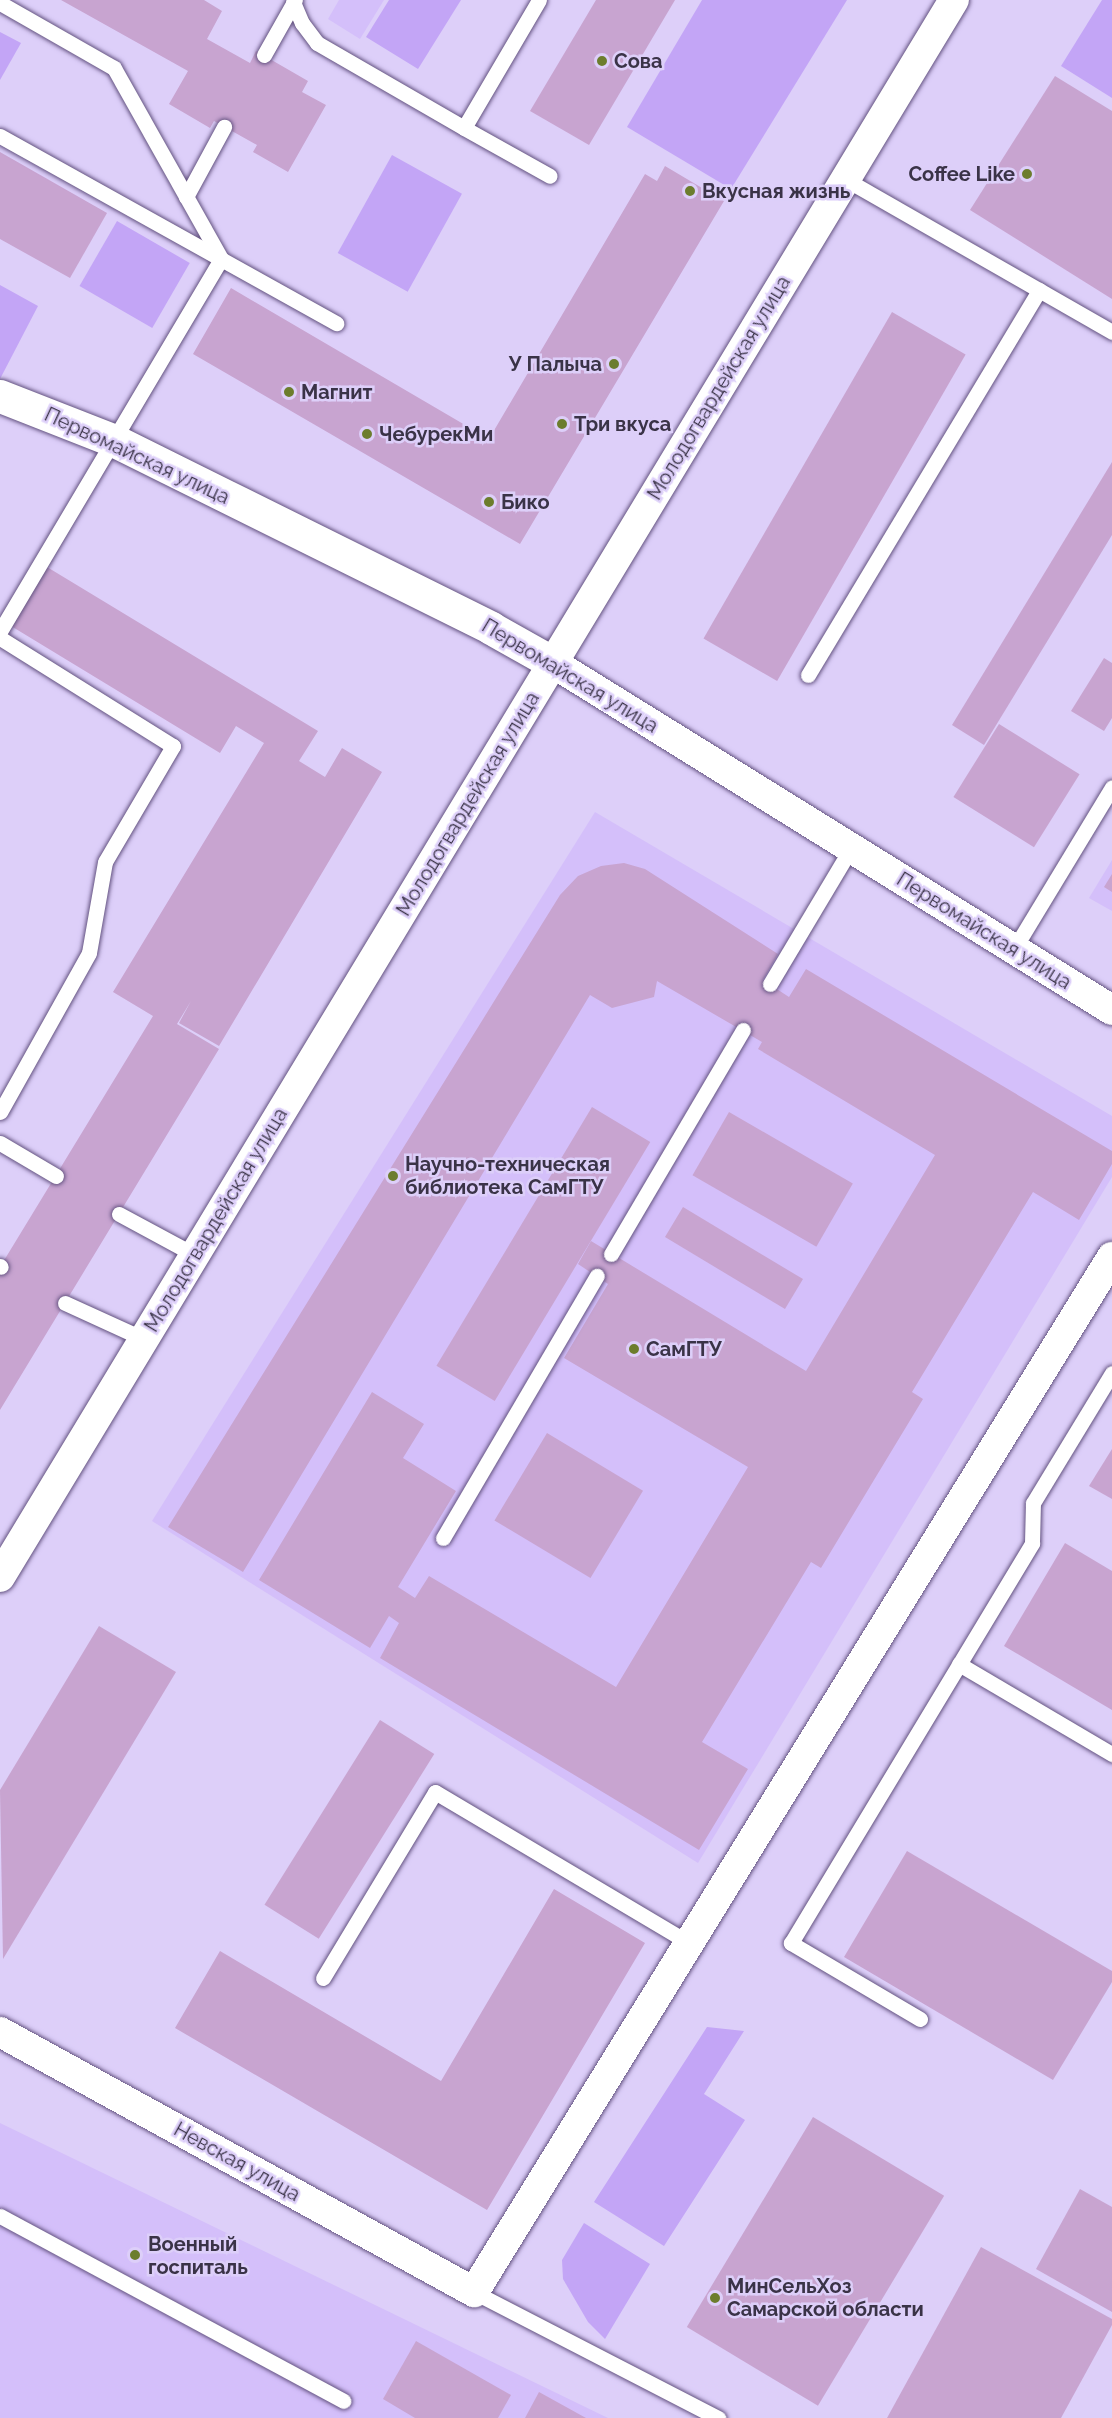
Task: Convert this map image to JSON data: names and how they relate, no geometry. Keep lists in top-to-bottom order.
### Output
{
  "streets": {
    "street": ["Молодогвардейская улица", "Первомайская улица", "Невская улица"]
  },
  "crossings": [
    ["Молодогвардейская улица", "Первомайская улица"]
  ],
  "places": [
    "Сова",
    "Coffee Like",
    "Вкусная жизнь",
    "У Палыча",
    "Магнит",
    "Три вкуса",
    "ЧебурекМи",
    "Бико",
    "Научно-техническая библиотека СамГТУ",
    "СамГТУ",
    "Военный госпиталь",
    "МинСельХоз Самарской области"
  ]
}
